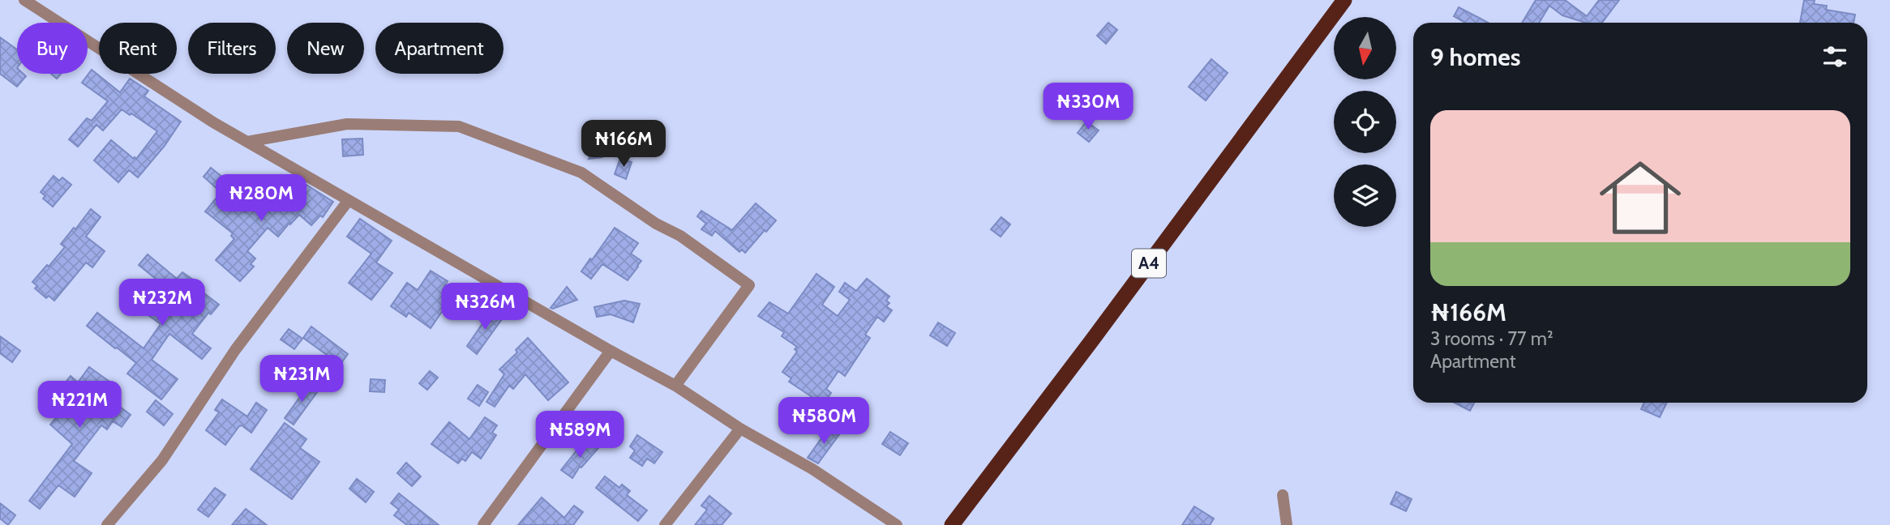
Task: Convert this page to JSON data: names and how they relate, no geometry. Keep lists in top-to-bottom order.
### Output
{
  "streets": {
    "highway": ["A4"]
  },
  "north": "bottom",
  "page": {
    "chip": [
      "Buy",
      "Rent",
      "Filters",
      "New",
      "Apartment"
    ],
    "heading": "9 homes",
    "price": [
      "₦330M",
      "₦166M",
      "₦280M",
      "₦232M",
      "₦326M",
      "₦231M",
      "₦221M",
      "₦580M",
      "₦589M"
    ],
    "list": [
      {
        "name": "₦166M",
        "note": "3 rooms · 77 m² · Apartment"
      }
    ]
  }
}
